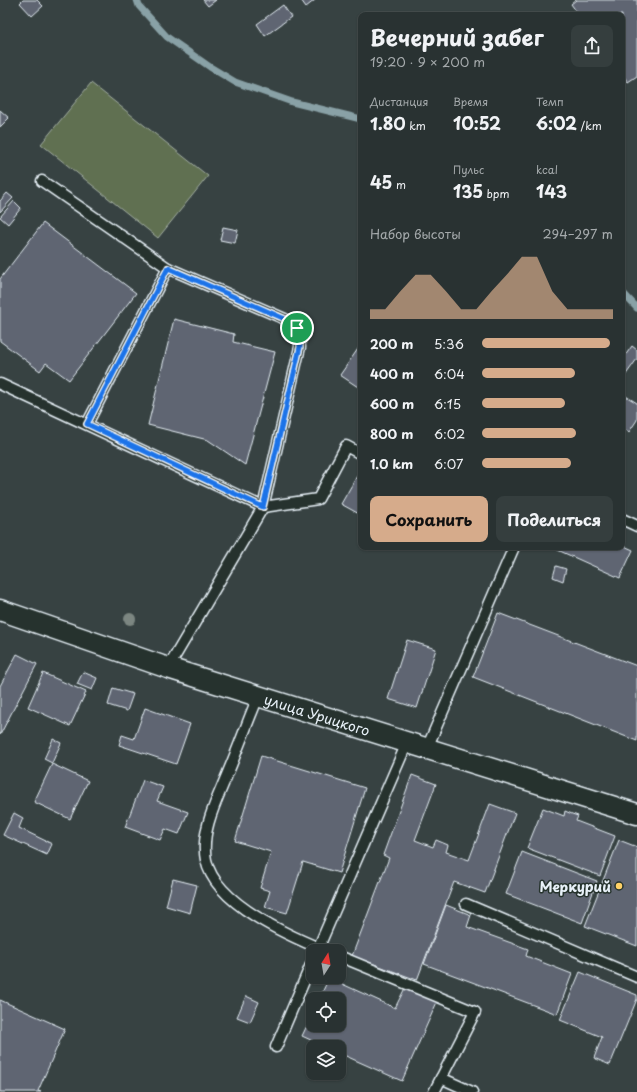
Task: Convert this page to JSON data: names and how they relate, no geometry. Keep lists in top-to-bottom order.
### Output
{
  "streets": {
    "street": ["улица Урицкого"]
  },
  "places": ["Меркурий"],
  "north": "top",
  "page": {
    "heading": ["Вечерний забег", "19:20 · 9 × 200 m"],
    "stats": [
      ["Дистанция", "1.80 km"],
      ["Время", "10:52"],
      ["Темп", "6:02 /km"],
      ["45 m"],
      ["Пульс", "135 bpm"],
      ["kcal", "143"]
    ],
    "chart": ["Набор высоты", "294–297 m"],
    "list": [
      {
        "name": "200 m",
        "note": "5:36"
      },
      {
        "name": "400 m",
        "note": "6:04"
      },
      {
        "name": "600 m",
        "note": "6:15"
      },
      {
        "name": "800 m",
        "note": "6:02"
      },
      {
        "name": "1.0 km",
        "note": "6:07"
      }
    ],
    "buttons": ["Сохранить", "Поделиться"]
  }
}
